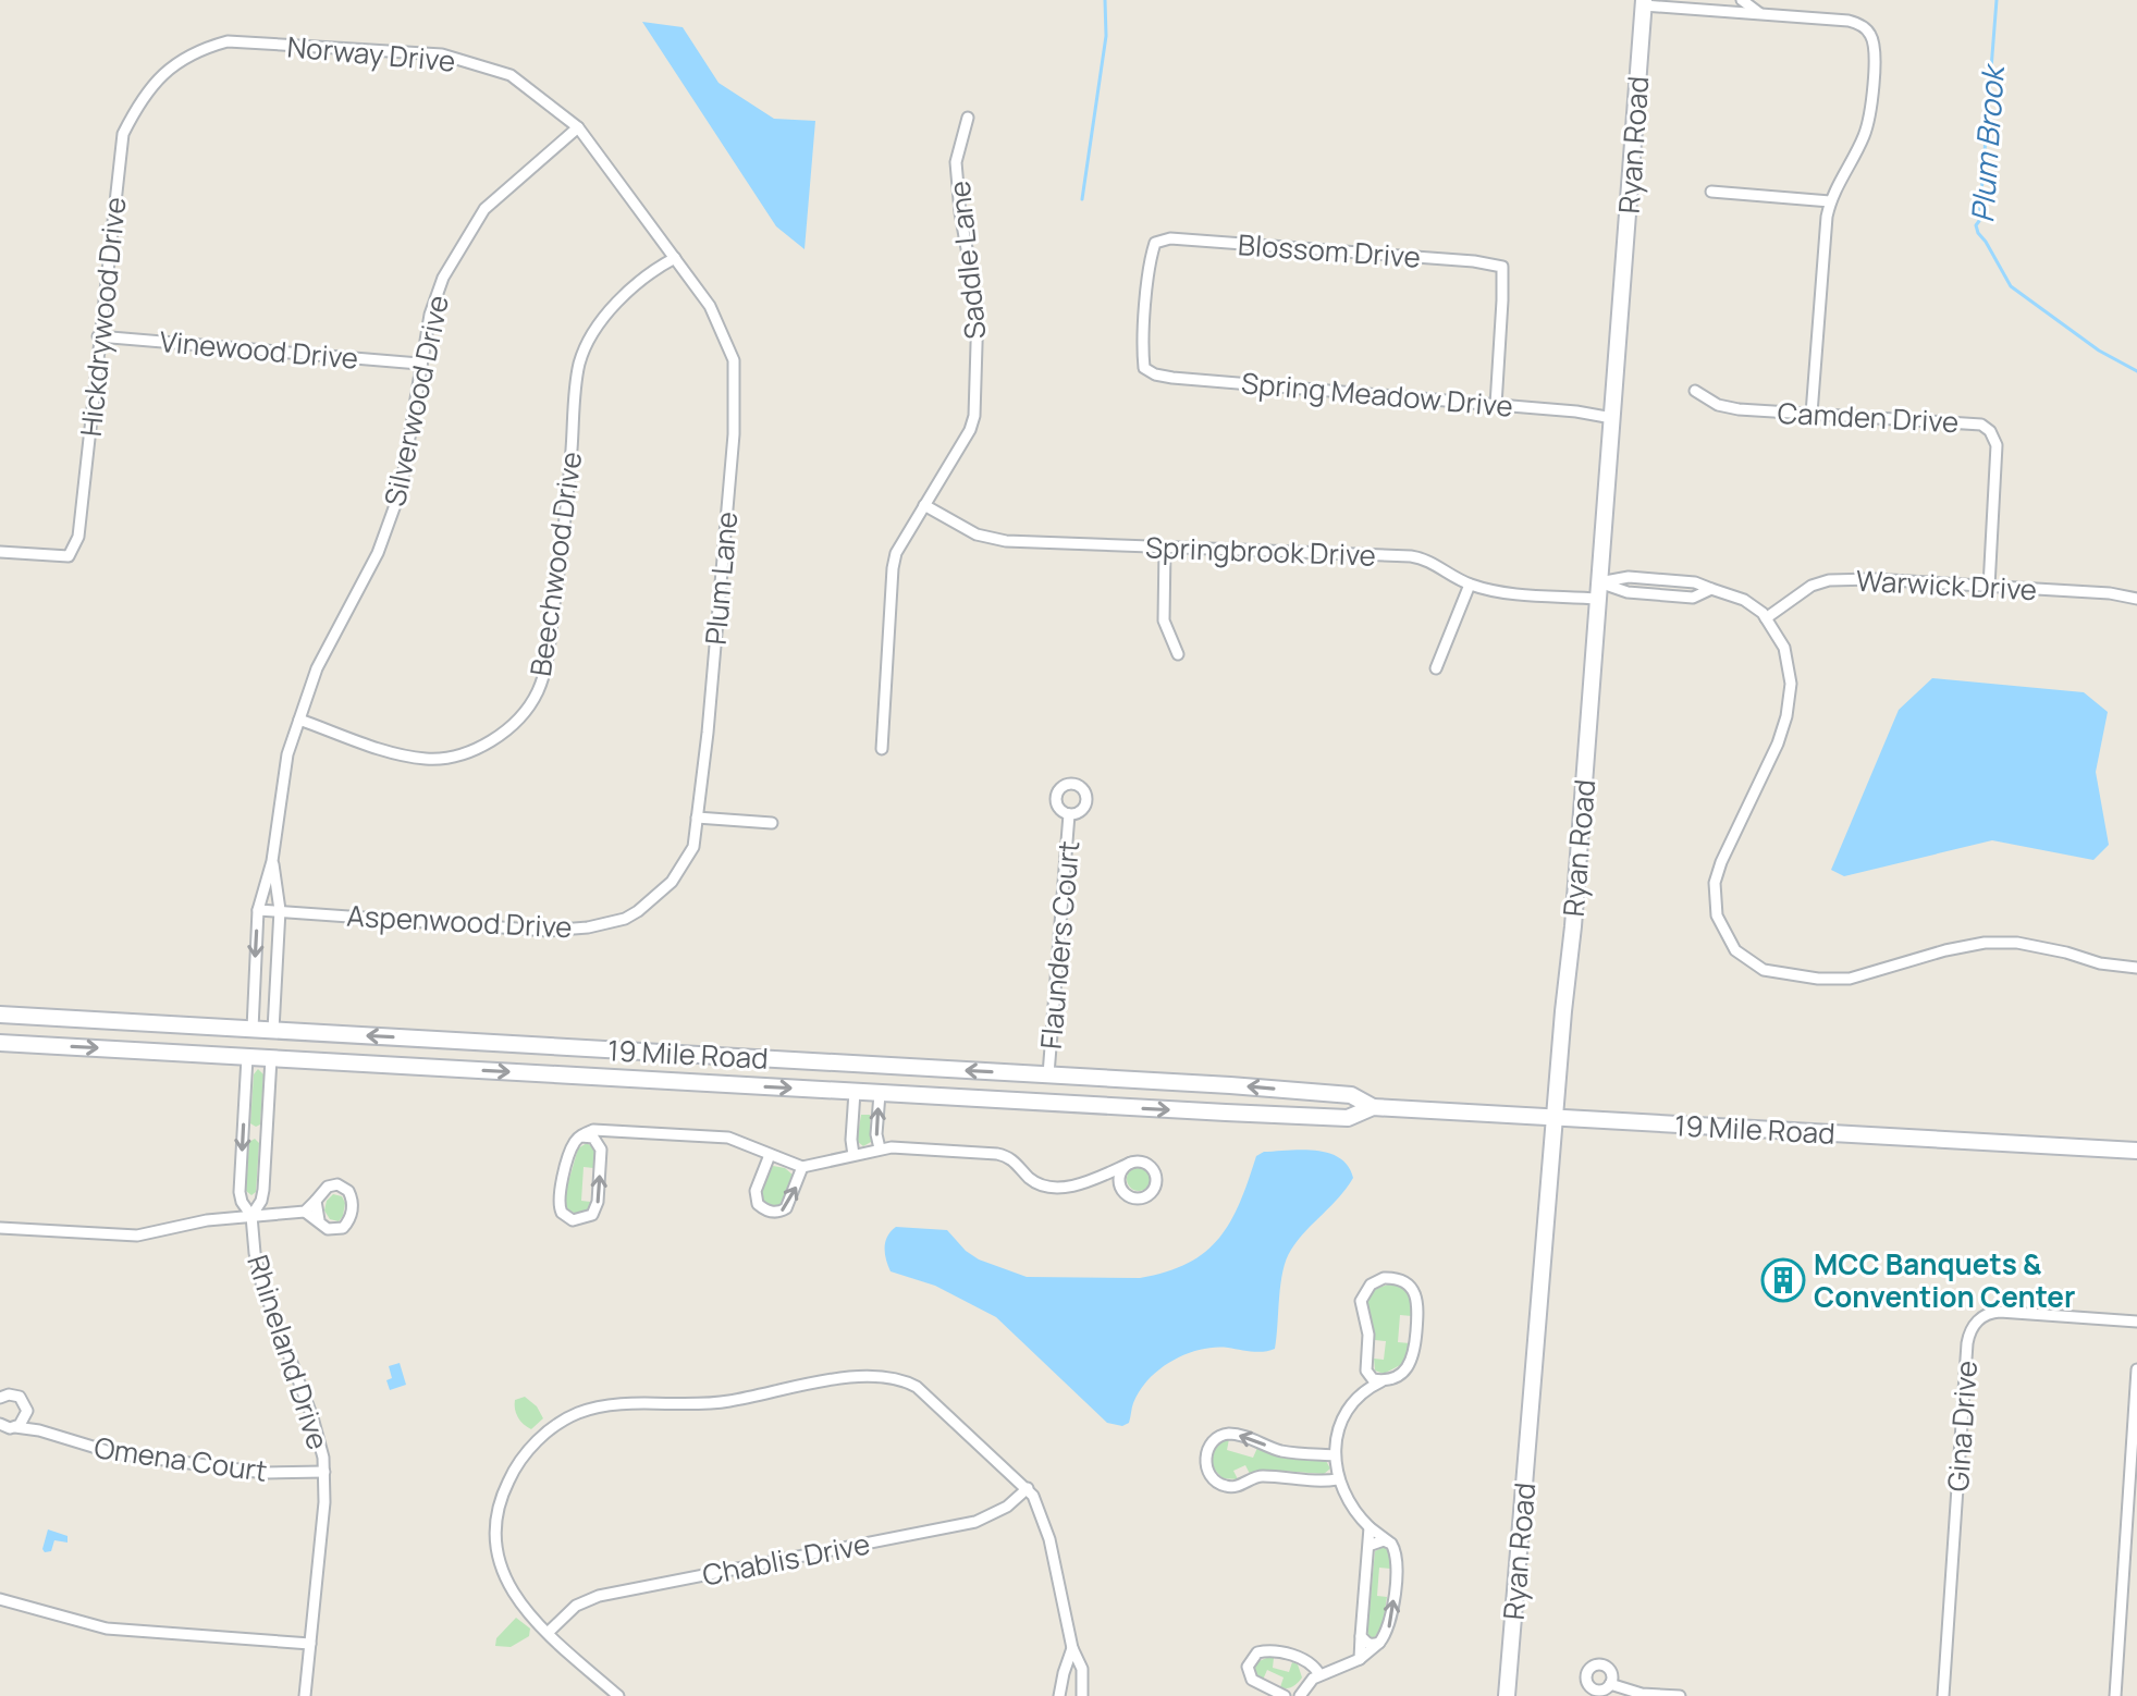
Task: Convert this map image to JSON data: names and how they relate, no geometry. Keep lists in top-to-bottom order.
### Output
{
  "streets": {
    "main road": ["Ryan Road", "19 Mile Road"],
    "street": [
      "Norway Drive",
      "Blossom Drive",
      "Saddle Lane",
      "Hickdrywood Drive",
      "Vinewood Drive",
      "Spring Meadow Drive",
      "Silverwood Drive",
      "Camden Drive",
      "Springbrook Drive",
      "Beechwood Drive",
      "Plum Lane",
      "Warwick Drive",
      "Aspenwood Drive",
      "Flaunders Court",
      "Rhineland Drive",
      "Gina Drive",
      "Omena Court",
      "Chablis Drive"
    ]
  },
  "crossings": [
    ["Norway Drive", "Hickdrywood Drive"],
    ["Norway Drive", "Silverwood Drive"],
    ["Norway Drive", "Beechwood Drive"],
    ["Norway Drive", "Plum Lane"],
    ["Ryan Road", "Spring Meadow Drive"],
    ["Ryan Road", "Springbrook Drive"],
    ["Ryan Road", "19 Mile Road"],
    ["Blossom Drive", "Spring Meadow Drive"],
    ["Saddle Lane", "Springbrook Drive"],
    ["Hickdrywood Drive", "Vinewood Drive"],
    ["Vinewood Drive", "Silverwood Drive"],
    ["Silverwood Drive", "Beechwood Drive"],
    ["Silverwood Drive", "Aspenwood Drive"],
    ["Silverwood Drive", "19 Mile Road"],
    ["Camden Drive", "Warwick Drive"],
    ["Springbrook Drive", "Warwick Drive"],
    ["Beechwood Drive", "Plum Lane"],
    ["Plum Lane", "Aspenwood Drive"],
    ["Flaunders Court", "19 Mile Road"],
    ["19 Mile Road", "Rhineland Drive"],
    ["Rhineland Drive", "Omena Court"]
  ],
  "water": ["Plum Brook"],
  "places": {
    "building": ["MCC Banquets & Convention Center"]
  }
}
